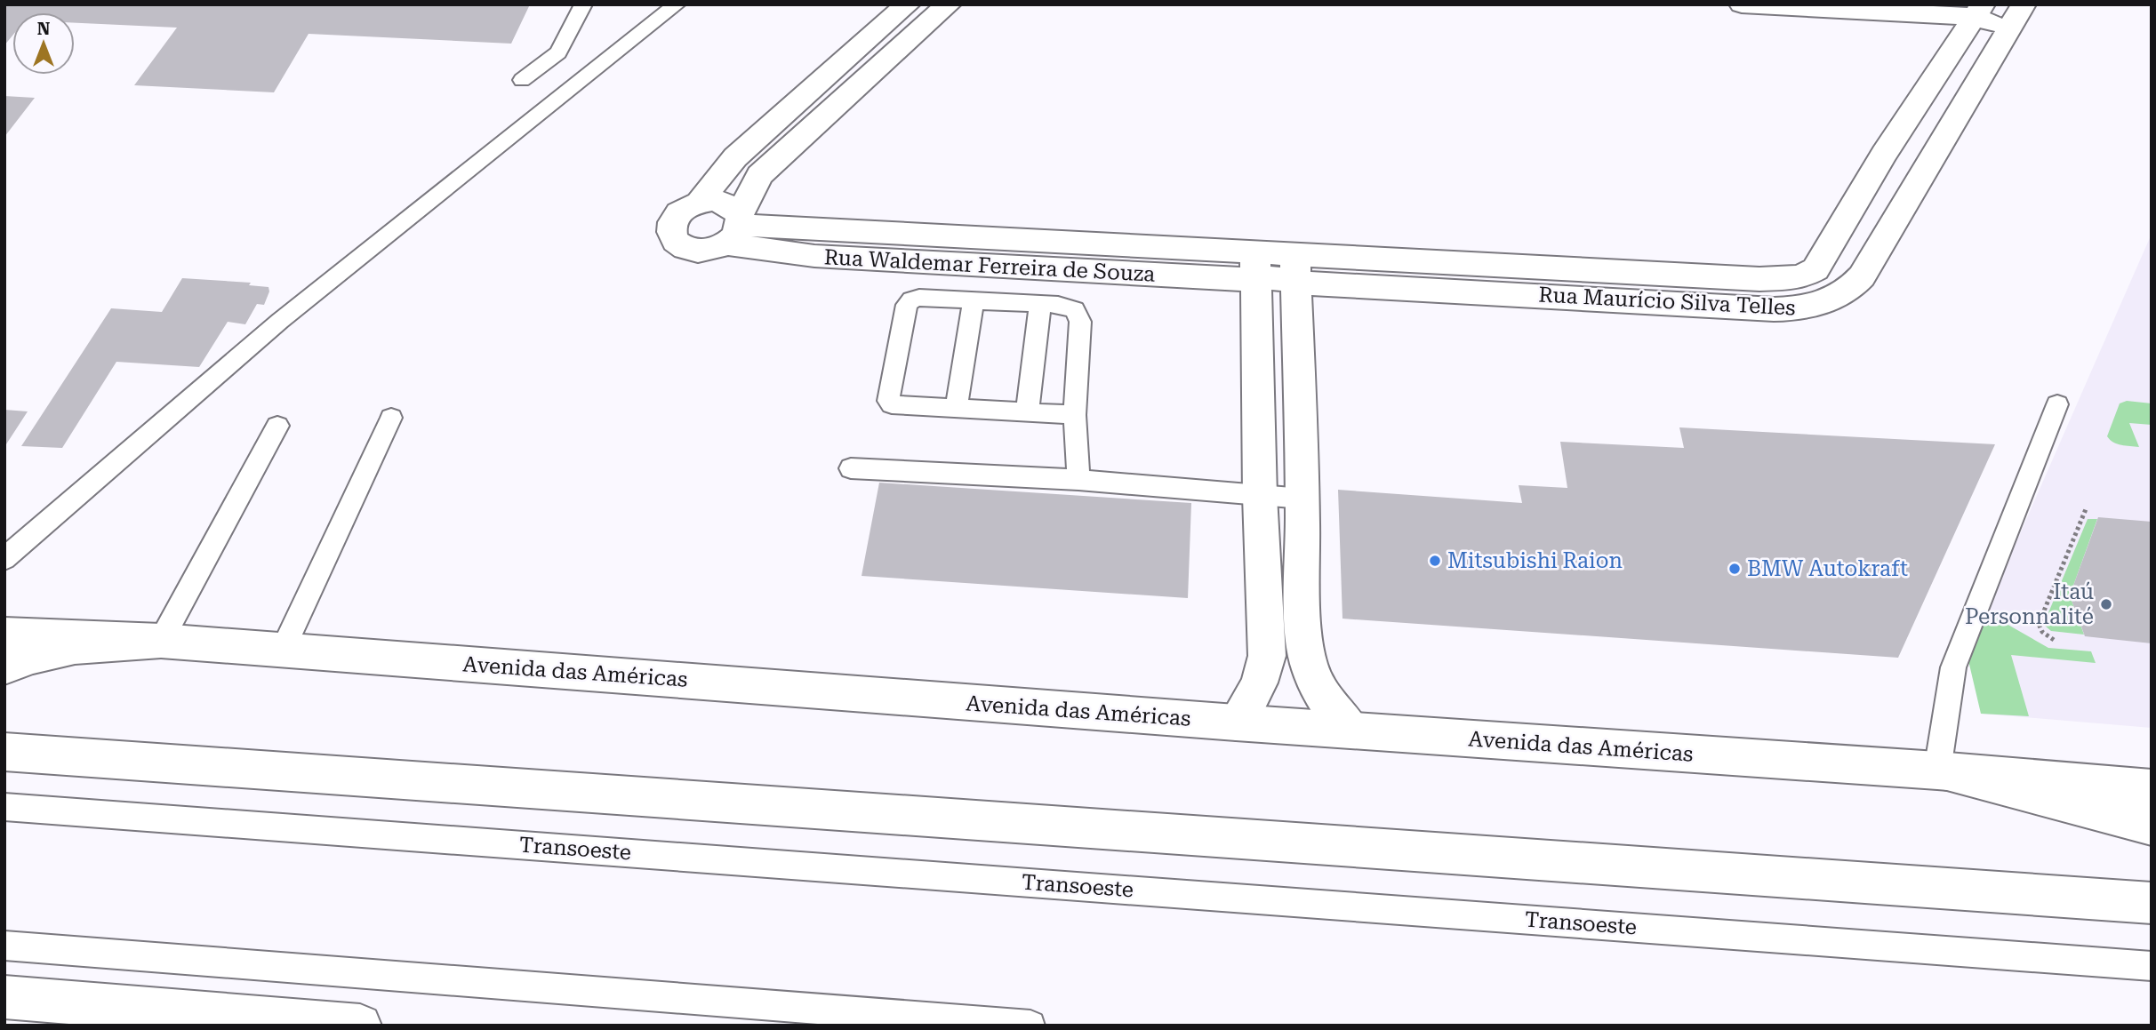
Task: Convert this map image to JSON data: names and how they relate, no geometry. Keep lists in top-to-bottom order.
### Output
{
  "streets": {
    "main road": ["Rua Waldemar Ferreira de Souza", "Rua Maurício Silva Telles", "Avenida das Américas"],
    "lane": ["Transoeste"]
  },
  "crossings": [
    ["Rua Waldemar Ferreira de Souza", "Rua Maurício Silva Telles"]
  ],
  "places": ["Mitsubishi Raion", "BMW Autokraft", "Itaú Personnalité"],
  "north": "top"
}
